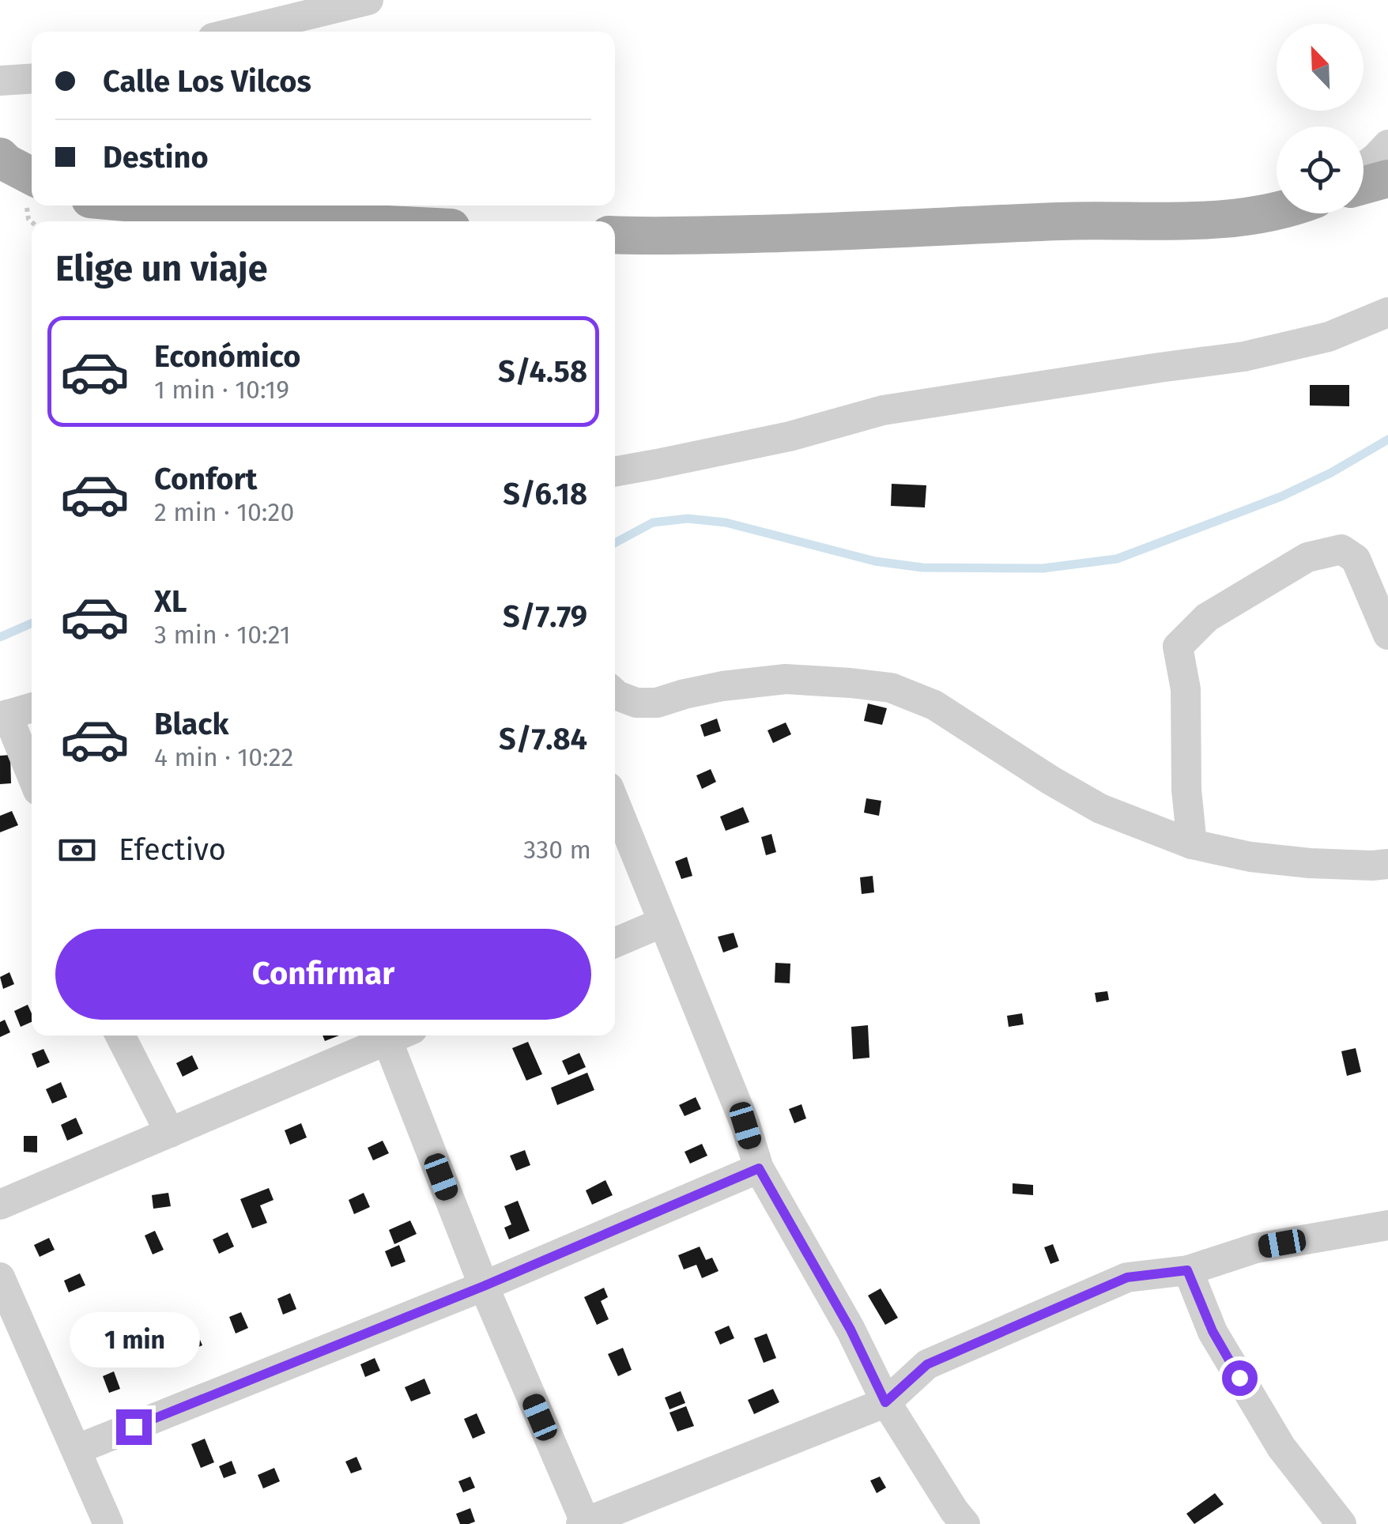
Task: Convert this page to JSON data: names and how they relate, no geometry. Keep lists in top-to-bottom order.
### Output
{
  "north": "top left",
  "page": {
    "banner": ["Calle Los Vilcos", "Destino"],
    "heading": "Elige un viaje",
    "list": [
      {
        "name": "Económico",
        "note": "1 min · 10:19",
        "value": "S/4.58"
      },
      {
        "name": "Confort",
        "note": "2 min · 10:20",
        "value": "S/6.18"
      },
      {
        "name": "XL",
        "note": "3 min · 10:21",
        "value": "S/7.79"
      },
      {
        "name": "Black",
        "note": "4 min · 10:22",
        "value": "S/7.84"
      }
    ],
    "pay": ["Efectivo", "330 m"],
    "buttons": "Confirmar",
    "bubble": "1 min"
  }
}
